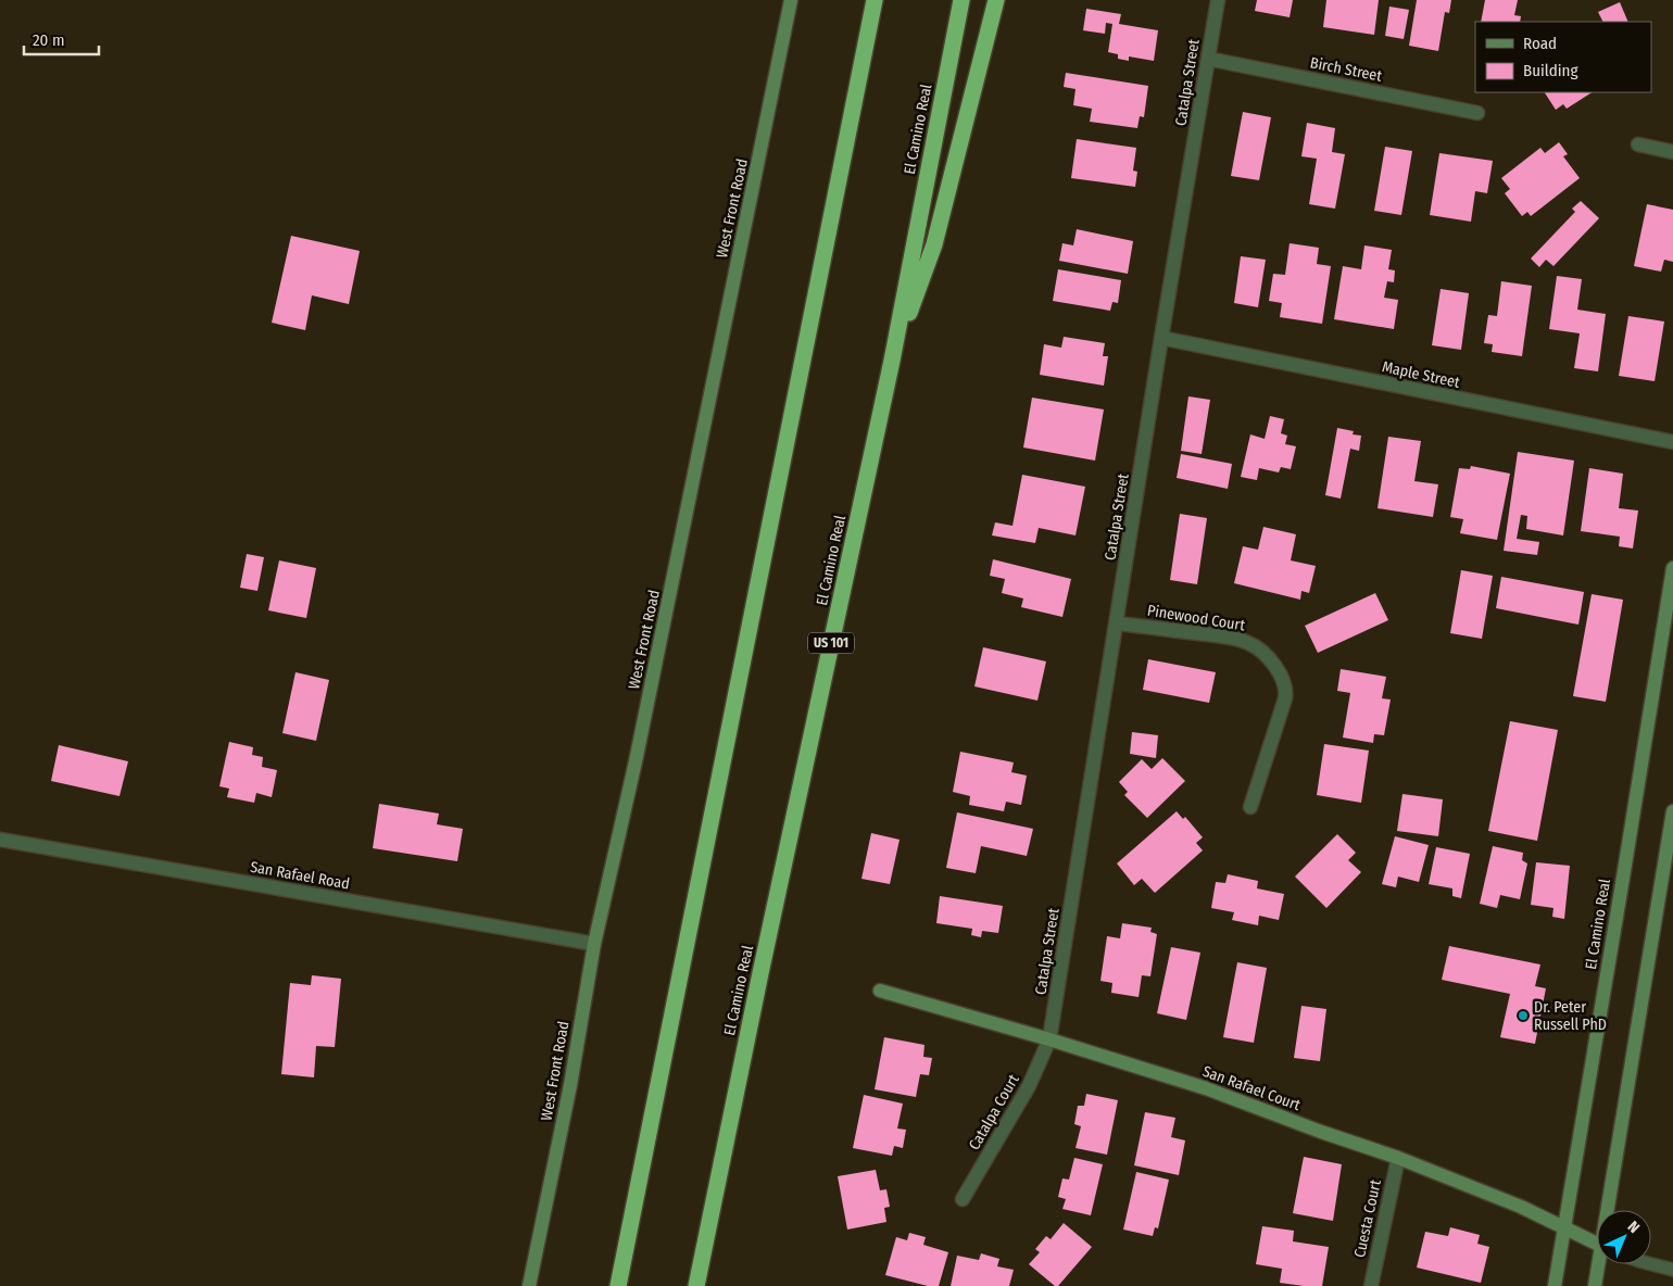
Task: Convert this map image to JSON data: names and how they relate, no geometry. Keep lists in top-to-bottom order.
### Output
{
  "streets": {
    "highway": ["El Camino Real", "US 101"],
    "street": [
      "Birch Street",
      "Catalpa Street",
      "West Front Road",
      "Maple Street",
      "Pinewood Court",
      "San Rafael Road",
      "San Rafael Court",
      "Catalpa Court",
      "Cuesta Court"
    ]
  },
  "crossings": [
    ["Birch Street", "Catalpa Street"],
    ["Catalpa Street", "Maple Street"],
    ["Catalpa Street", "Pinewood Court"],
    ["Catalpa Street", "San Rafael Court"],
    ["Catalpa Street", "Catalpa Court"],
    ["El Camino Real", "San Rafael Court"],
    ["West Front Road", "San Rafael Road"],
    ["San Rafael Court", "Catalpa Court"],
    ["San Rafael Court", "Cuesta Court"]
  ],
  "places": ["Dr. Peter Russell PhD"],
  "legend": ["Road", "Building"],
  "scale_bar": "20 m",
  "north": "top right"
}
